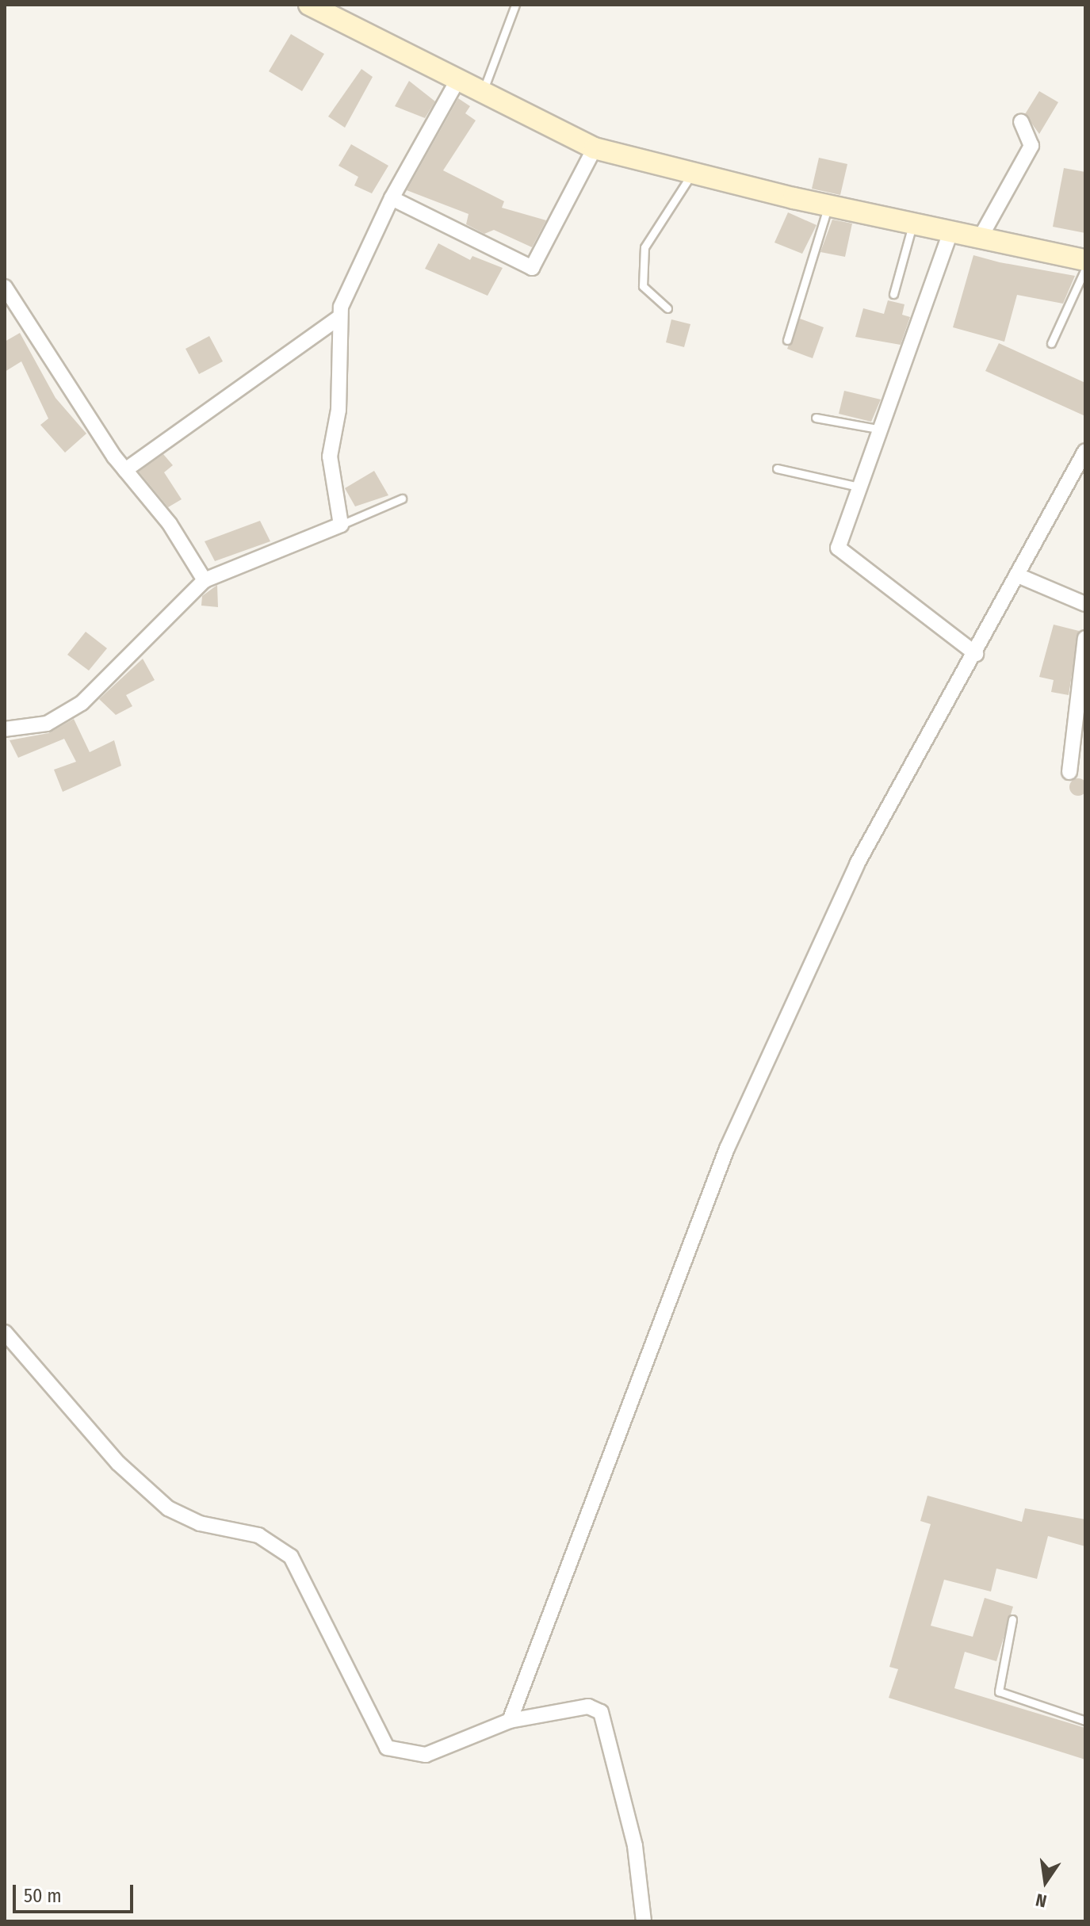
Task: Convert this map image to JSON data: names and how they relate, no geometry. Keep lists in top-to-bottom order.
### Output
{
  "scale_bar": "50 m",
  "north": "bottom"
}
